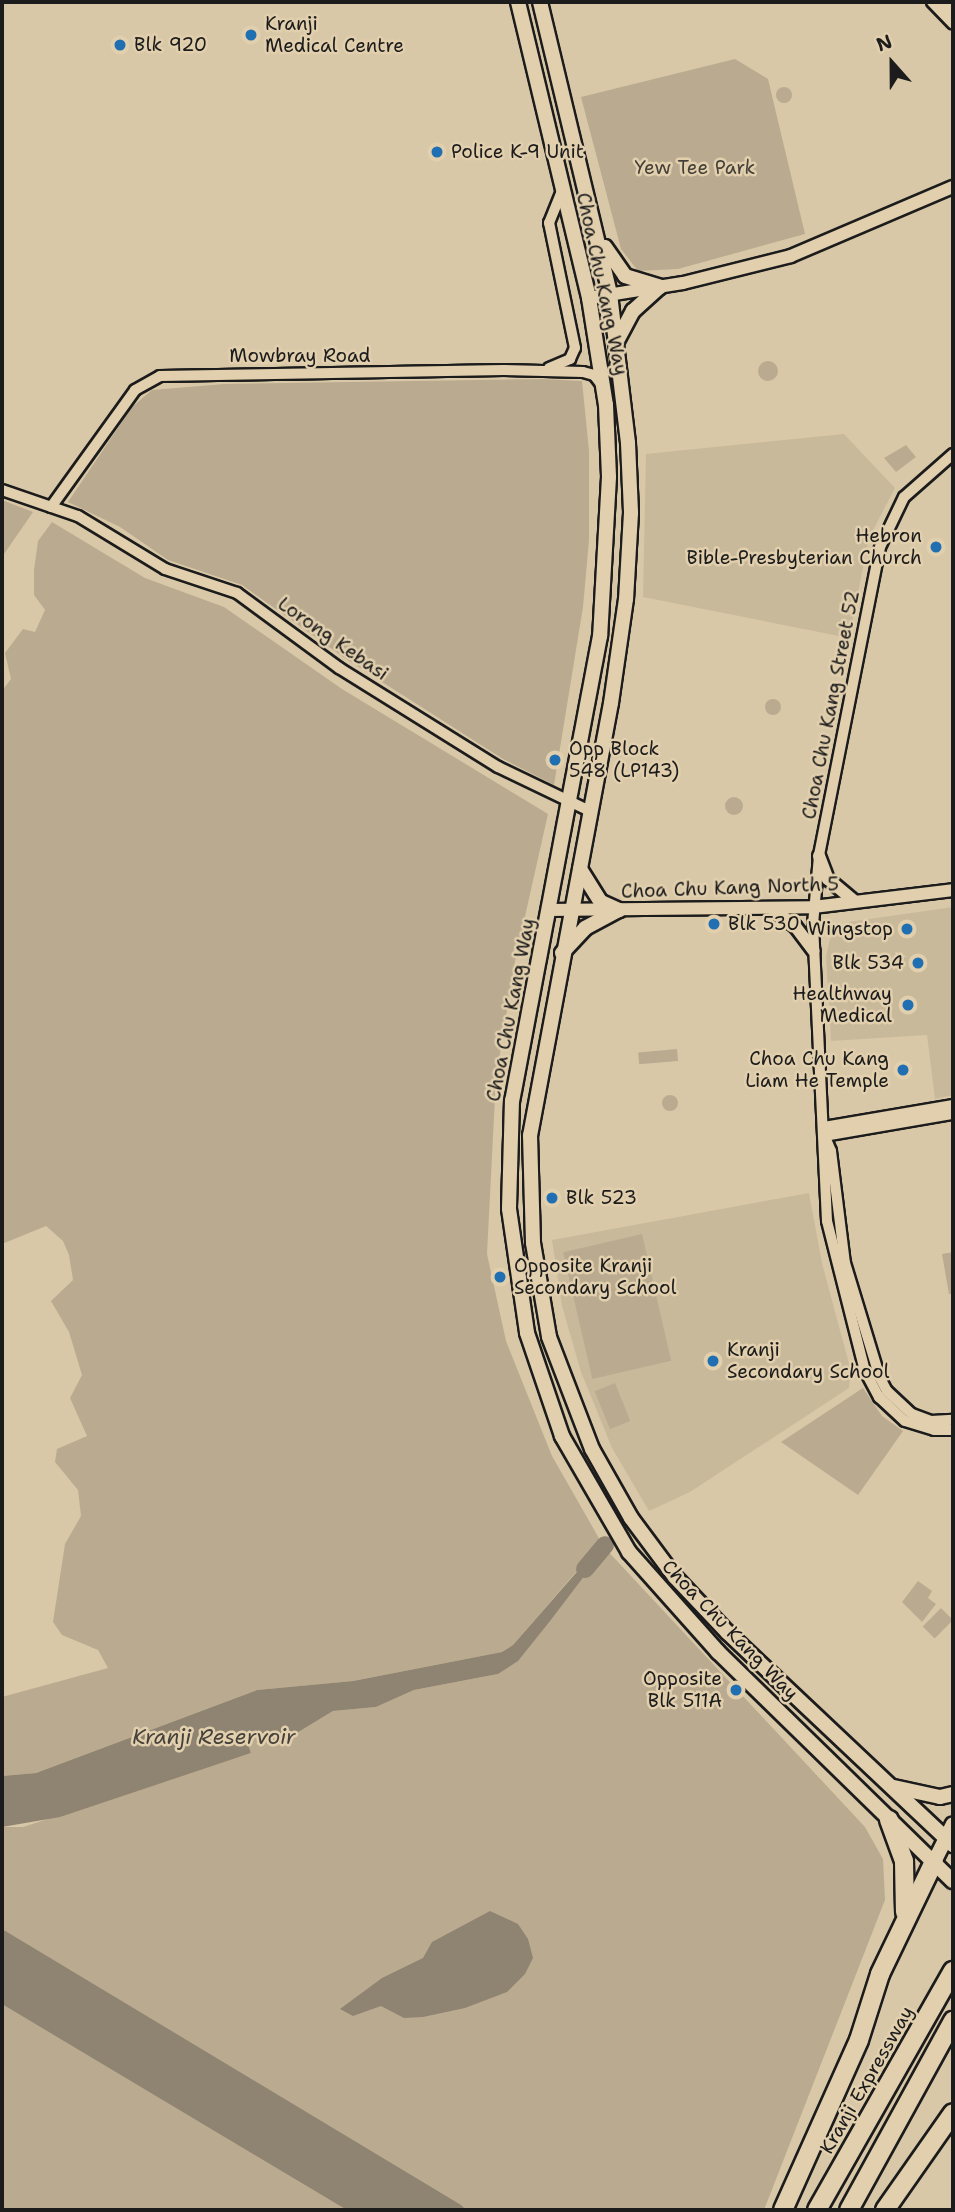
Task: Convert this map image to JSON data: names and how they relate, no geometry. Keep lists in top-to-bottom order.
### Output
{
  "streets": {
    "highway": ["Kranji Expressway"],
    "main road": ["Choa Chu Kang Way"],
    "street": [
      "Mowbray Road",
      "Lorong Kebasi",
      "Choa Chu Kang Street 52",
      "Choa Chu Kang North 5"
    ]
  },
  "crossings": [
    ["Choa Chu Kang Way", "Mowbray Road"],
    ["Choa Chu Kang Way", "Lorong Kebasi"],
    ["Choa Chu Kang Way", "Choa Chu Kang North 5"],
    ["Mowbray Road", "Lorong Kebasi"],
    ["Choa Chu Kang Street 52", "Choa Chu Kang North 5"]
  ],
  "water": ["Kranji Reservoir"],
  "parks": ["Yew Tee Park"],
  "places": [
    "Kranji Medical Centre",
    "Blk 920",
    "Police K-9 Unit",
    "Hebron Bible-Presbyterian Church",
    "Opp Block 548 (LP143)",
    "Blk 530",
    "Wingstop",
    "Blk 534",
    "Healthway Medical",
    "Choa Chu Kang Liam He Temple",
    "Blk 523",
    "Opposite Kranji Secondary School",
    "Kranji Secondary School",
    "Opposite Blk 511A"
  ],
  "north": "top"
}
